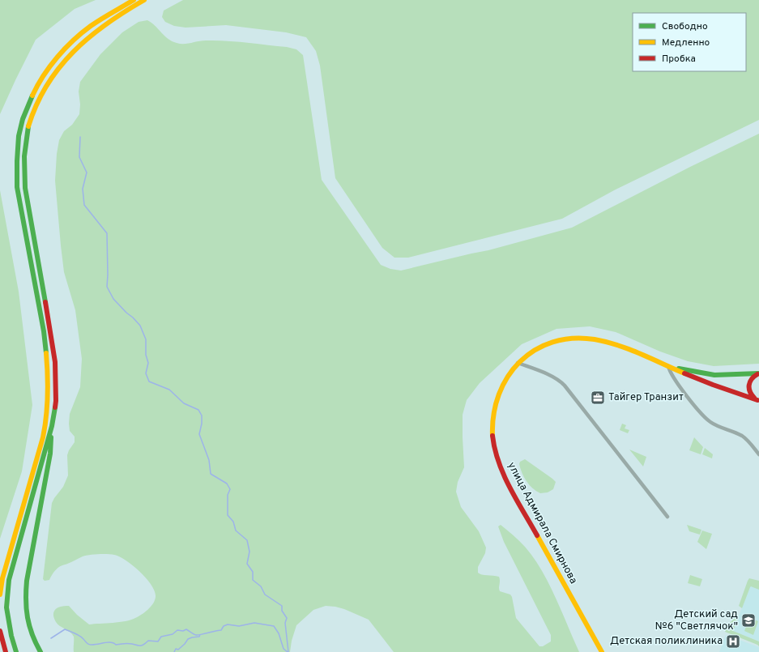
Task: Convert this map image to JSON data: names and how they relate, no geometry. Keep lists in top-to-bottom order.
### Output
{
  "streets": {
    "main road": ["улица Адмирала Смирнова"]
  },
  "places": {
    "office": ["Тайгер Транзит"],
    "school or university": ["Детский сад №6 \"Светлячок\""],
    "hospital": ["Детская поликлиника"]
  },
  "legend": ["Свободно", "Медленно", "Пробка"]
}
